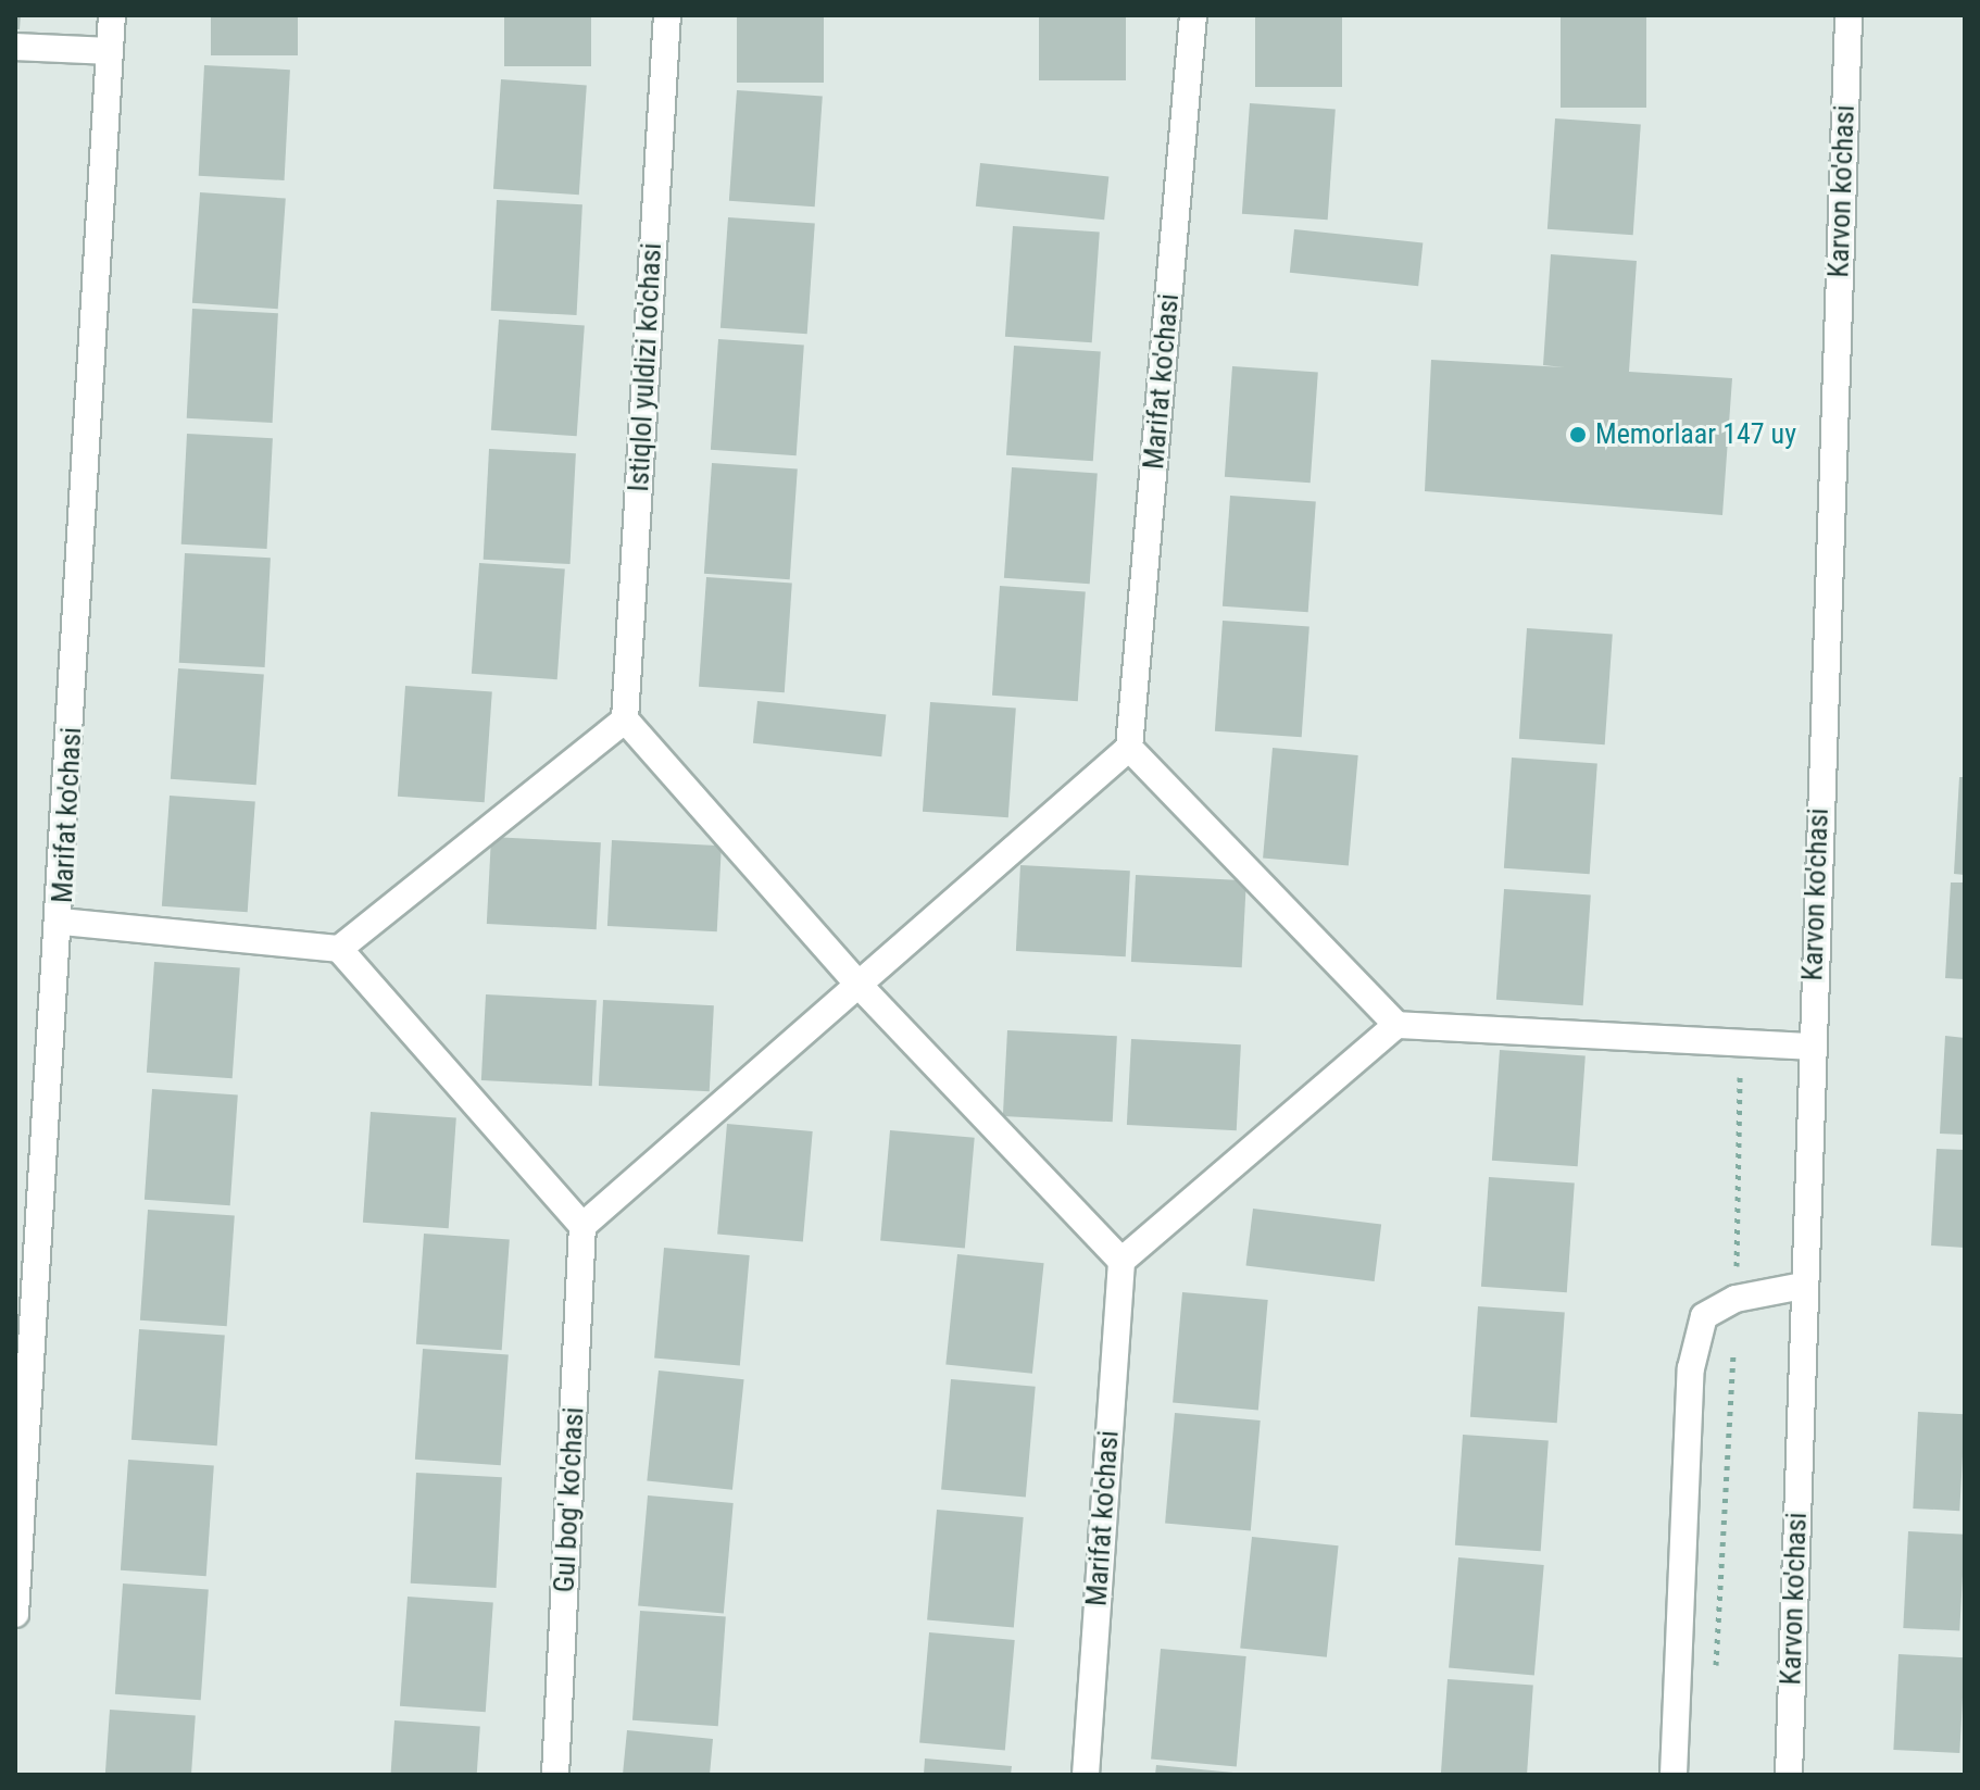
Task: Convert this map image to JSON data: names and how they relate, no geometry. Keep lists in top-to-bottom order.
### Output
{
  "streets": {
    "street": [
      "Karvon ko'chasi",
      "Istiqlol yuldizi ko'chasi",
      "Marifat ko'chasi",
      "Gul bog' ko'chasi"
    ]
  },
  "places": ["Memorlaar 147 uy"]
}
